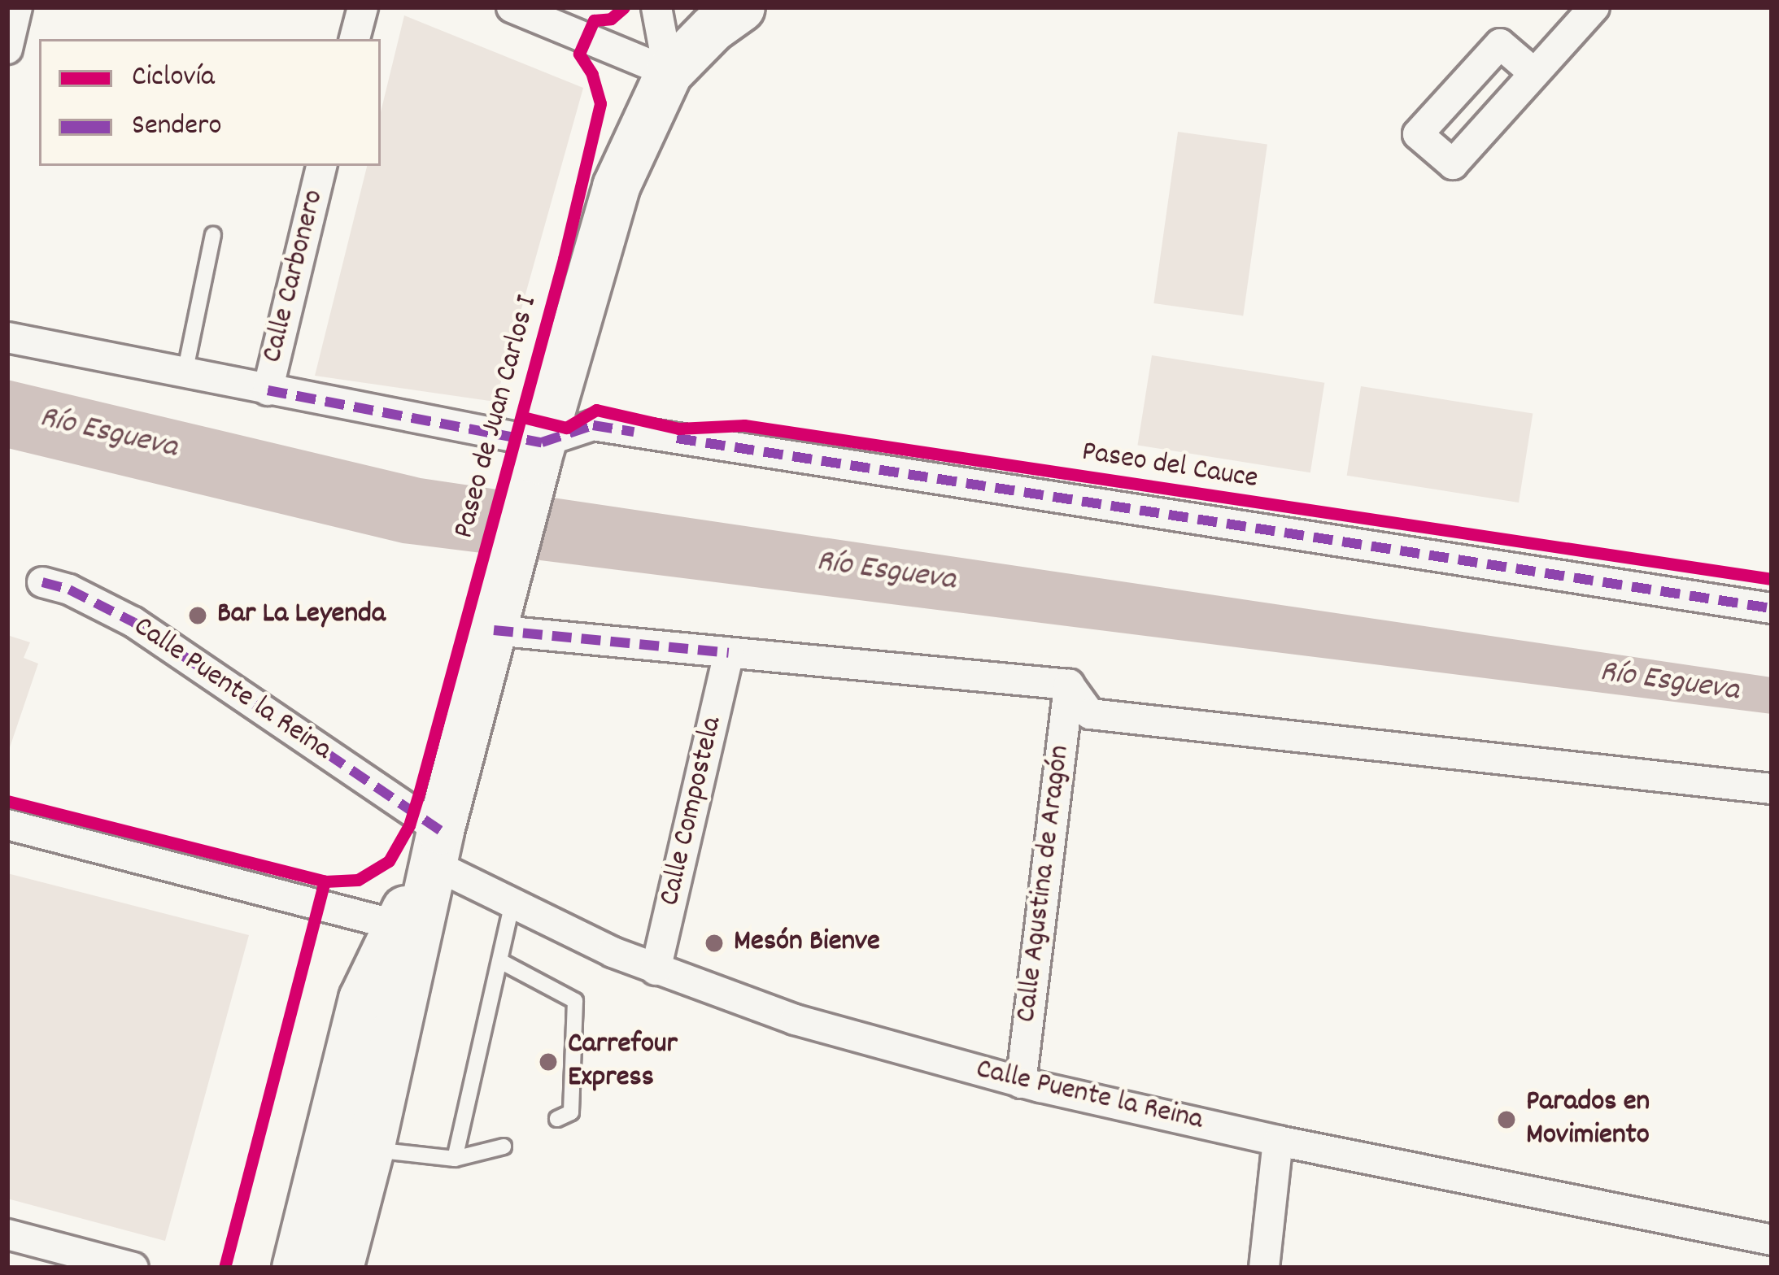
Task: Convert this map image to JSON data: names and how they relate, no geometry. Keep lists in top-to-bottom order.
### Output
{
  "streets": {
    "main road": ["Paseo de Juan Carlos I"],
    "street": [
      "Calle Carbonero",
      "Paseo del Cauce",
      "Calle Puente la Reina",
      "Calle Compostela",
      "Calle Agustina de Aragón"
    ]
  },
  "crossings": [
    ["Paseo de Juan Carlos I", "Paseo del Cauce"],
    ["Paseo de Juan Carlos I", "Calle Puente la Reina"],
    ["Calle Puente la Reina", "Calle Compostela"],
    ["Calle Puente la Reina", "Calle Agustina de Aragón"]
  ],
  "water": ["Río Esgueva"],
  "places": [
    "Bar La Leyenda",
    "Mesón Bienve",
    "Carrefour Express",
    "Parados en Movimiento"
  ],
  "legend": ["Ciclovía", "Sendero"]
}
